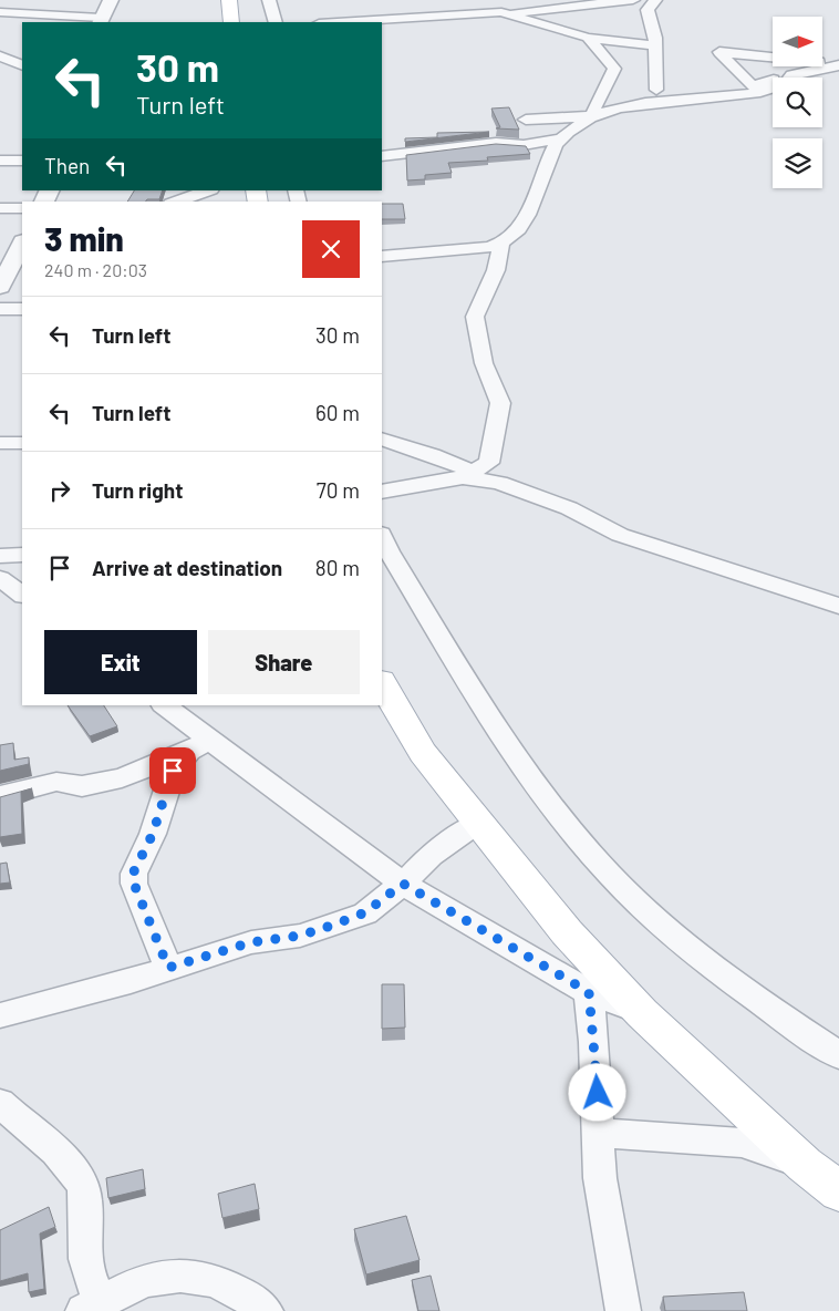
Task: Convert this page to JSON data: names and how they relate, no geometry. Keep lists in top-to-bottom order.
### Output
{
  "north": "right",
  "page": {
    "turn": ["30 m", "Turn left"],
    "then": "Then",
    "heading": ["3 min", "240 m · 20:03"],
    "list": [
      {
        "name": "Turn left",
        "value": "30 m"
      },
      {
        "name": "Turn left",
        "value": "60 m"
      },
      {
        "name": "Turn right",
        "value": "70 m"
      },
      {
        "name": "Arrive at destination",
        "value": "80 m"
      }
    ],
    "buttons": ["Exit", "Share"]
  }
}
